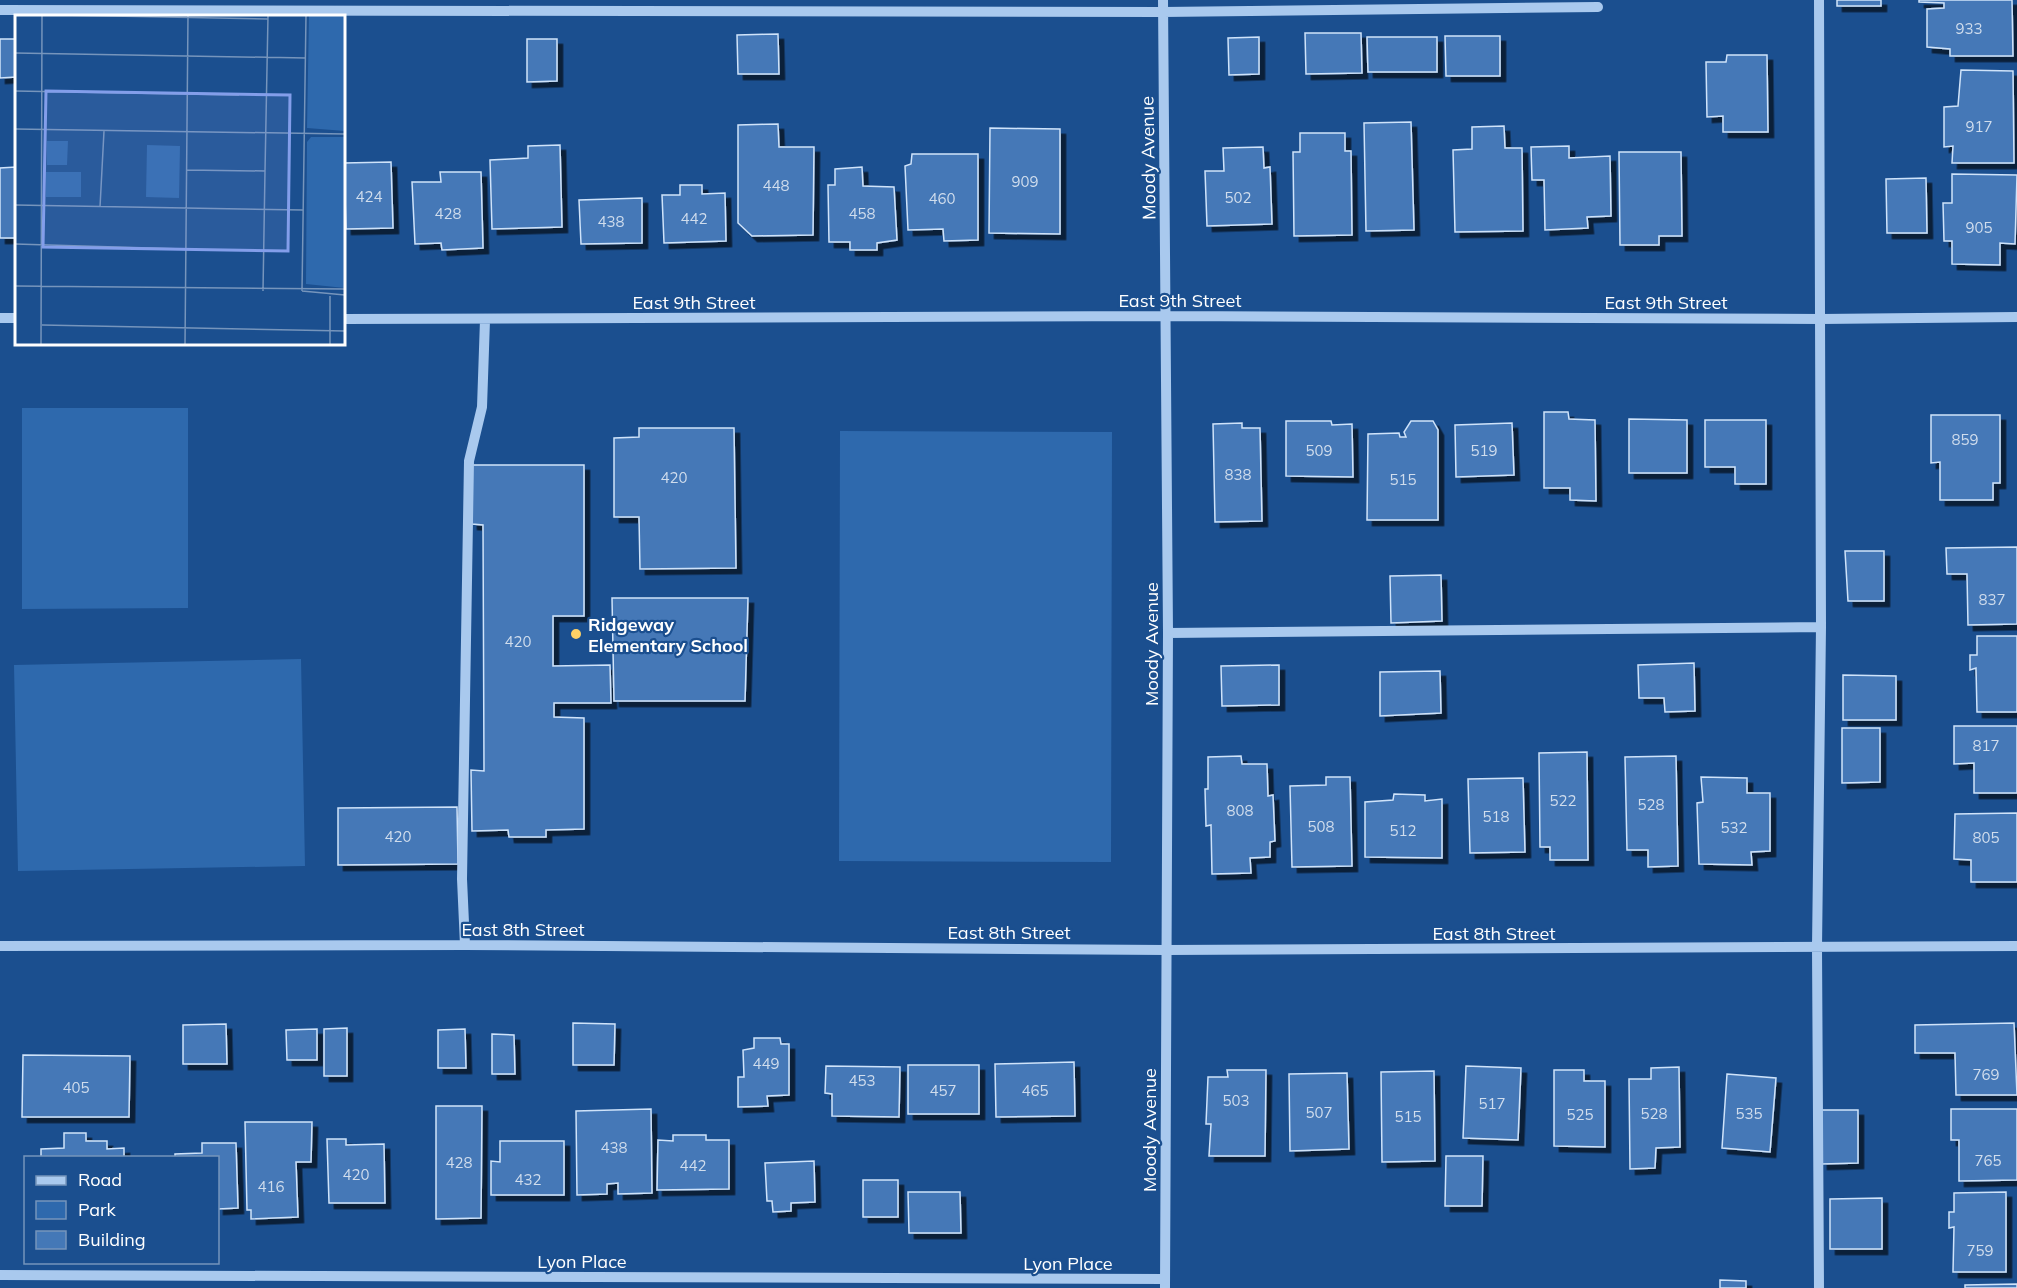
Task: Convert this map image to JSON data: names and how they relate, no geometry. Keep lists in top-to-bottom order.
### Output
{
  "streets": {
    "street": [
      "Moody Avenue",
      "East 9th Street",
      "East 8th Street",
      "Lyon Place"
    ]
  },
  "crossings": [
    ["Moody Avenue", "East 9th Street"],
    ["Moody Avenue", "East 8th Street"],
    ["Moody Avenue", "Lyon Place"]
  ],
  "places": ["Ridgeway Elementary School"],
  "house_numbers": [
    "933",
    "917",
    "909",
    "448",
    "424",
    "502",
    "460",
    "428",
    "458",
    "442",
    "438",
    "905",
    "859",
    "509",
    "519",
    "838",
    "420",
    "515",
    "837",
    "420",
    "817",
    "522",
    "528",
    "808",
    "518",
    "508",
    "532",
    "512",
    "420",
    "805",
    "449",
    "769",
    "453",
    "405",
    "457",
    "465",
    "503",
    "517",
    "507",
    "528",
    "535",
    "525",
    "515",
    "438",
    "765",
    "428",
    "442",
    "420",
    "432",
    "416",
    "759"
  ],
  "legend": ["Road", "Park", "Building"]
}
